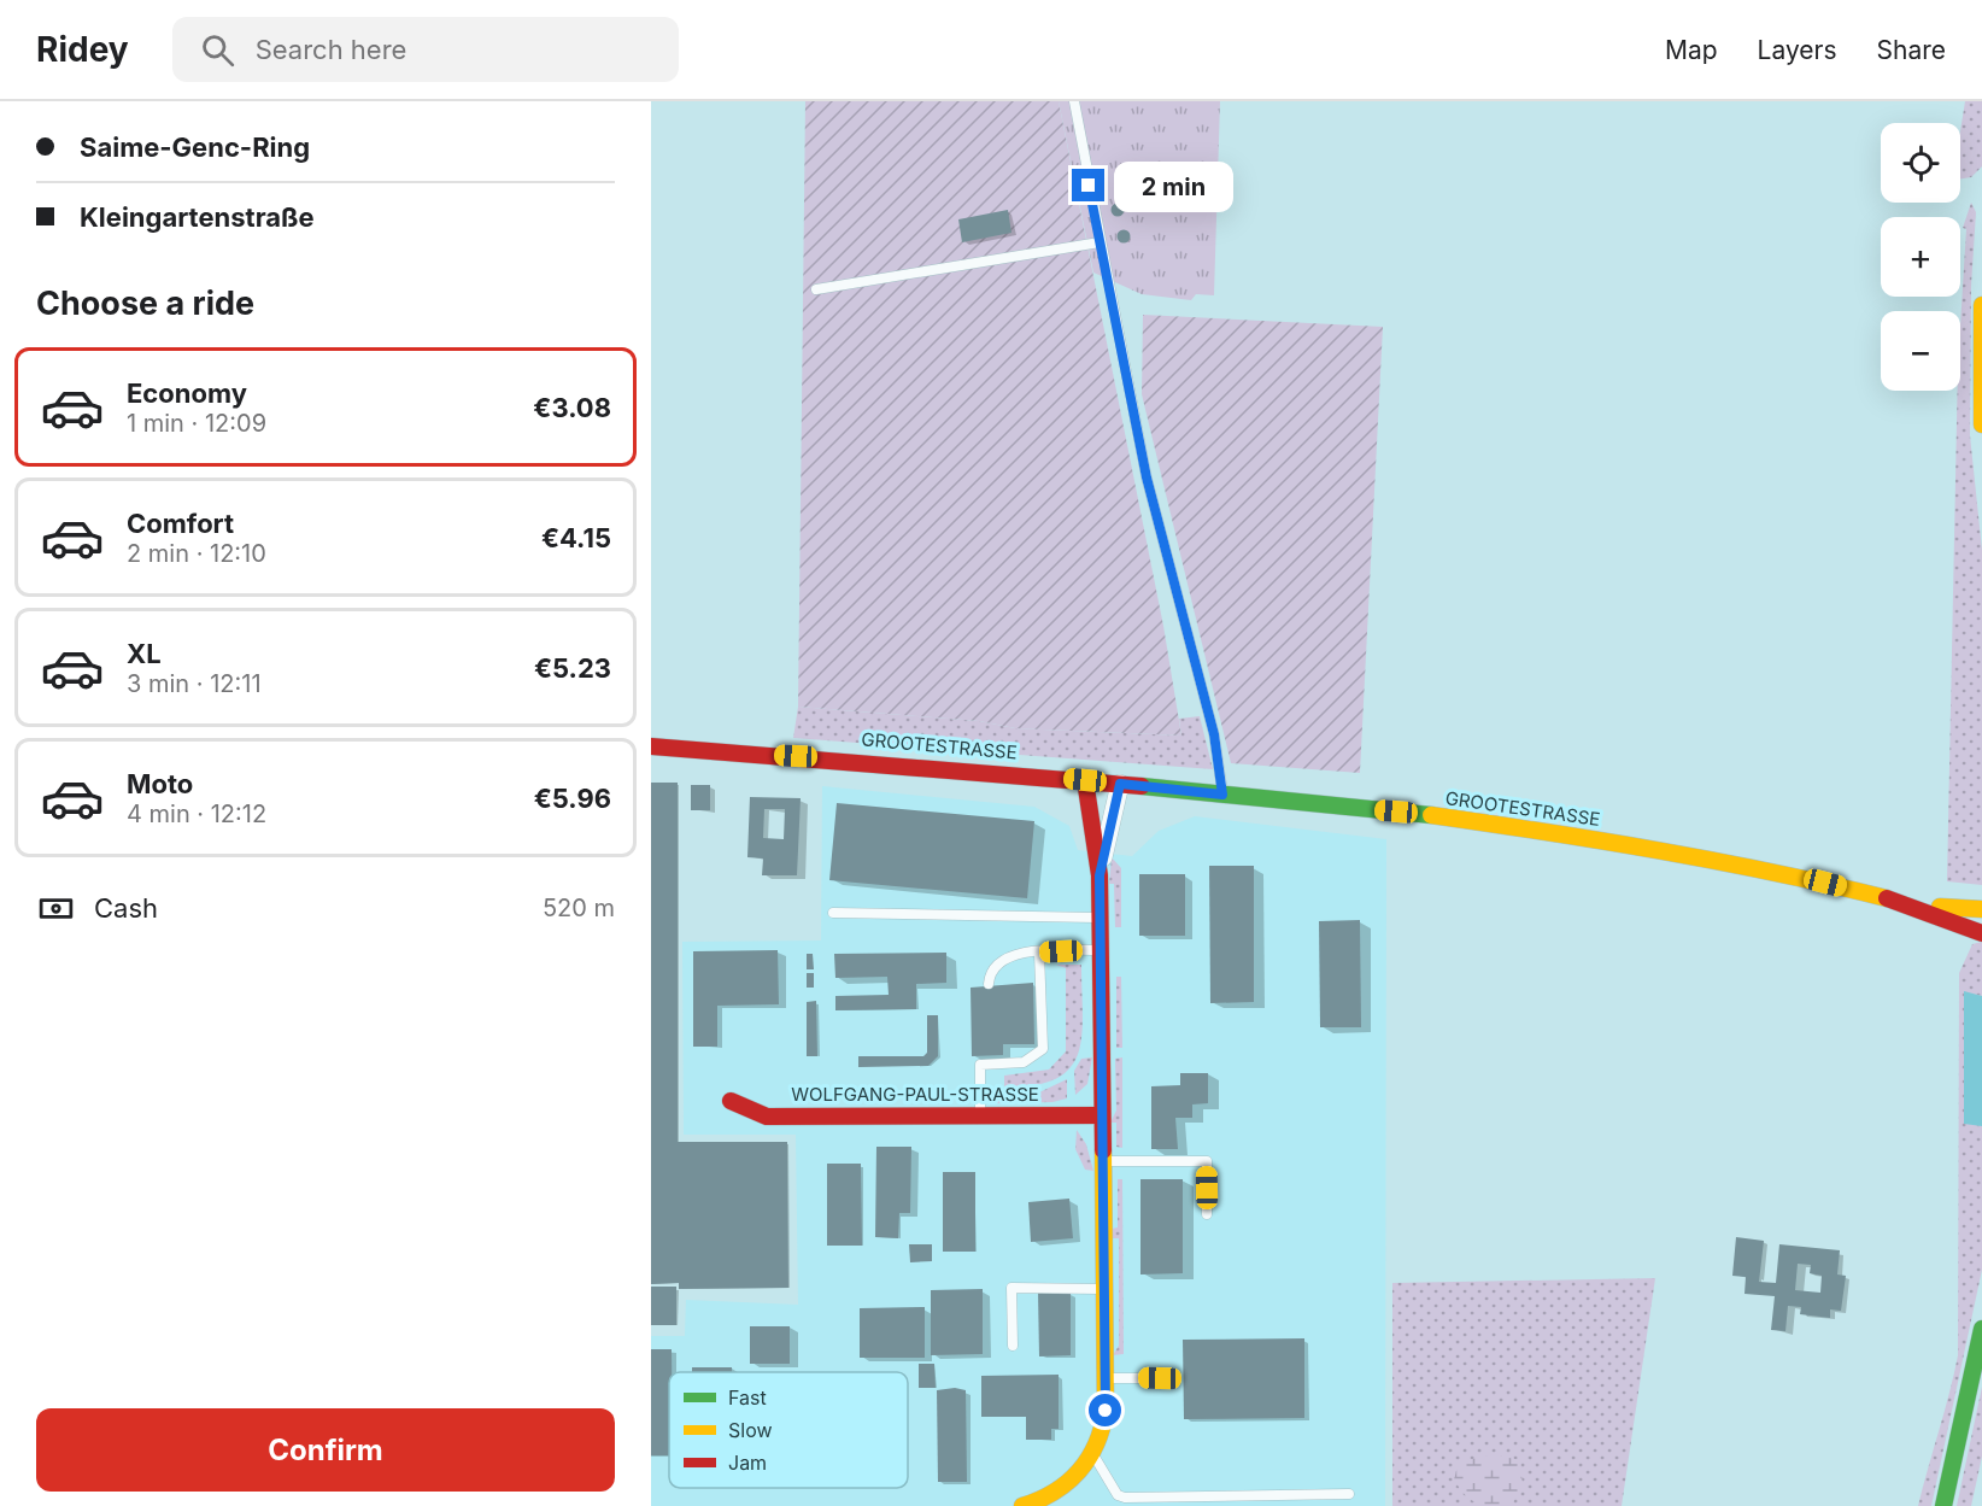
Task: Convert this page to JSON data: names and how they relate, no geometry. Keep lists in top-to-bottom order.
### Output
{
  "streets": {
    "main road": ["GROOTESTRASSE", "WOLFGANG-PAUL-STRASSE"]
  },
  "legend": ["Fast", "Slow", "Jam"],
  "page": {
    "header": "Ridey",
    "search": "Search here",
    "nav": ["Map", "Layers", "Share"],
    "banner": ["Saime-Genc-Ring", "Kleingartenstraße"],
    "map_buttons": ["+", "−"],
    "bubble": "2 min",
    "heading": "Choose a ride",
    "list": [
      {
        "name": "Economy",
        "note": "1 min · 12:09",
        "value": "€3.08"
      },
      {
        "name": "Comfort",
        "note": "2 min · 12:10",
        "value": "€4.15"
      },
      {
        "name": "XL",
        "note": "3 min · 12:11",
        "value": "€5.23"
      },
      {
        "name": "Moto",
        "note": "4 min · 12:12",
        "value": "€5.96"
      }
    ],
    "pay": ["Cash", "520 m"],
    "buttons": "Confirm"
  }
}
